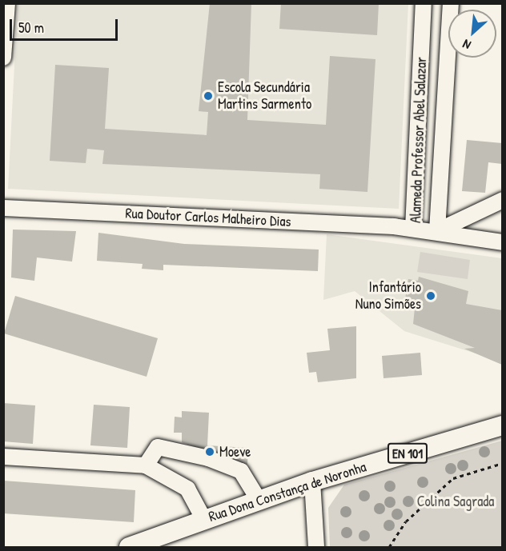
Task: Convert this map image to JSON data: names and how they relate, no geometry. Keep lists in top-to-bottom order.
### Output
{
  "streets": {
    "main road": ["EN 101", "Rua Dona Constança de Noronha"],
    "street": ["Alameda Professor Abel Salazar", "Rua Doutor Carlos Malheiro Dias"]
  },
  "crossings": [
    ["Alameda Professor Abel Salazar", "Rua Doutor Carlos Malheiro Dias"]
  ],
  "parks": ["Colina Sagrada"],
  "places": ["Escola Secundária Martins Sarmento", "Infantário Nuno Simões", "Moeve"],
  "scale_bar": "50 m",
  "north": "bottom left"
}
